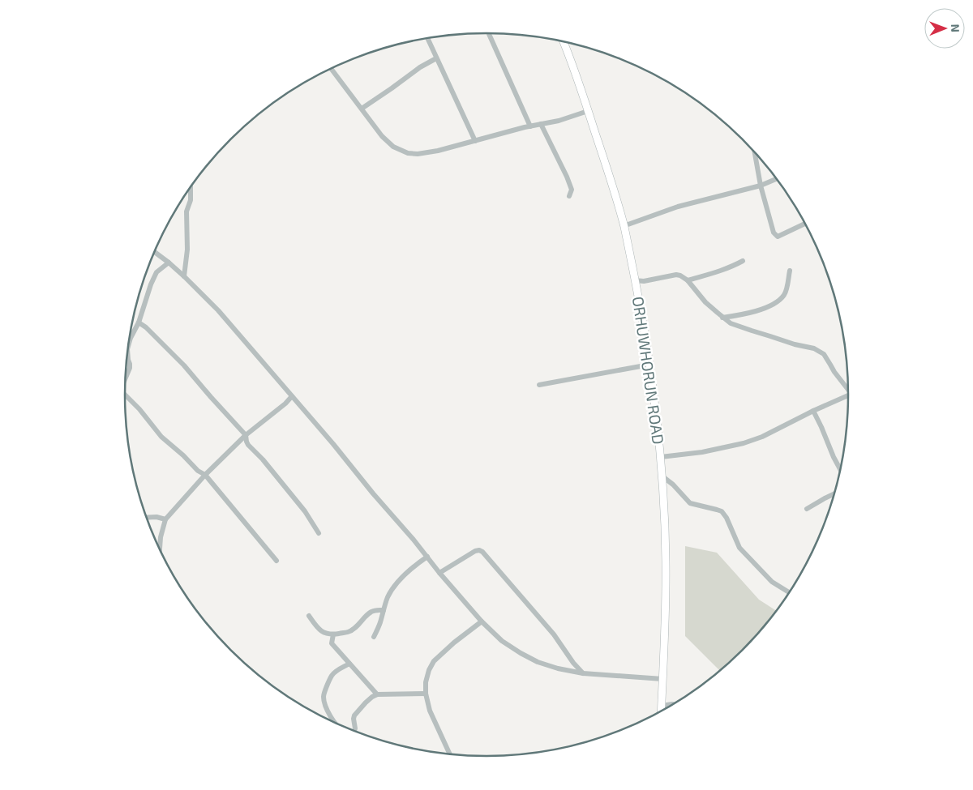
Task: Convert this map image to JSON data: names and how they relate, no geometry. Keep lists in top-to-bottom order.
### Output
{
  "streets": {
    "street": ["ORHUWHORUN ROAD"]
  },
  "north": "right"
}
